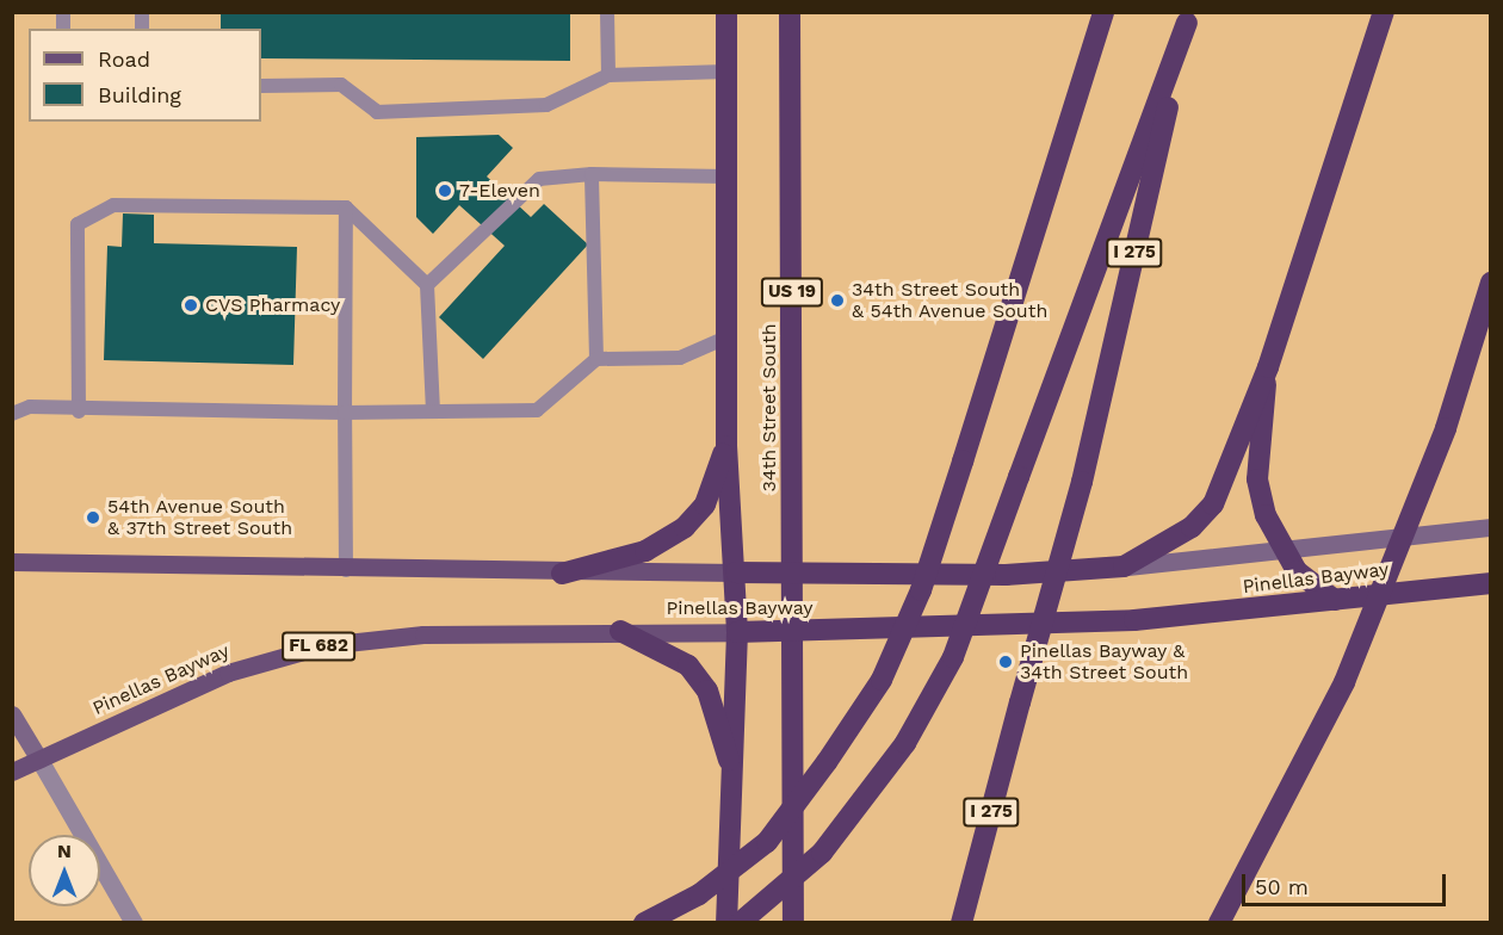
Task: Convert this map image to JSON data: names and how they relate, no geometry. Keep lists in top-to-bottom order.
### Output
{
  "streets": {
    "highway": [
      "I 275",
      "US 19",
      "34th Street South",
      "Pinellas Bayway",
      "FL 682"
    ]
  },
  "crossings": [
    ["US 19", "34th Street South"],
    ["US 19", "Pinellas Bayway"],
    ["34th Street South", "Pinellas Bayway"]
  ],
  "places": [
    "7-Eleven",
    "34th Street South & 54th Avenue South",
    "CVS Pharmacy",
    "54th Avenue South & 37th Street South",
    "Pinellas Bayway & 34th Street South"
  ],
  "legend": ["Road", "Building"],
  "scale_bar": "50 m",
  "north": "top"
}
